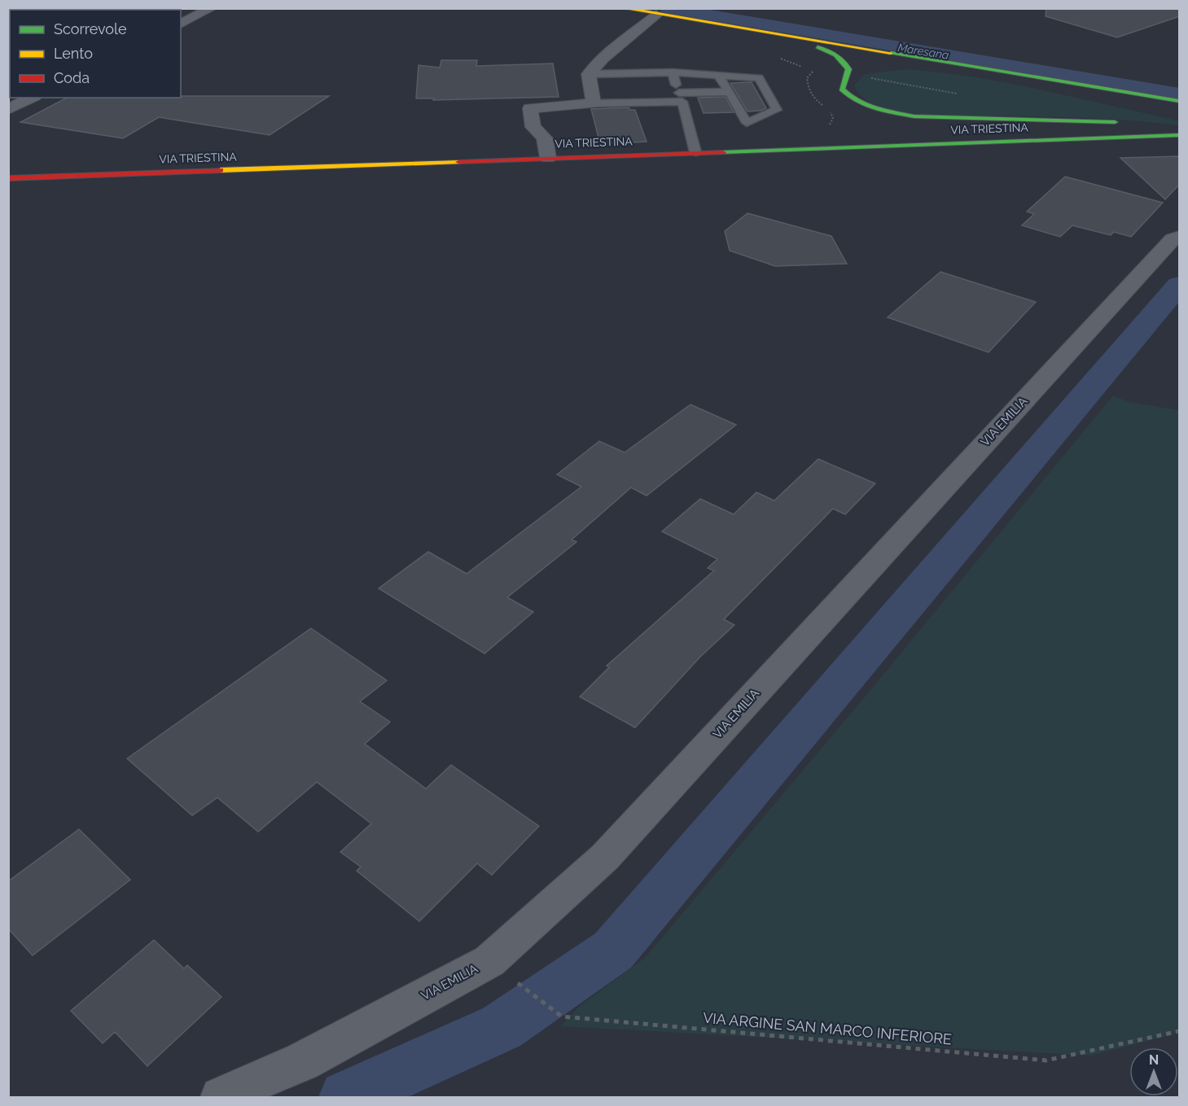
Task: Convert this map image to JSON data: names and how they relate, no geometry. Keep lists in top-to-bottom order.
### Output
{
  "streets": {
    "street": ["VIA TRIESTINA", "VIA EMILIA"],
    "path": ["VIA ARGINE SAN MARCO INFERIORE"]
  },
  "crossings": [
    ["VIA EMILIA", "VIA ARGINE SAN MARCO INFERIORE"]
  ],
  "water": ["Maresana"],
  "legend": ["Scorrevole", "Lento", "Coda"],
  "north": "top"
}
